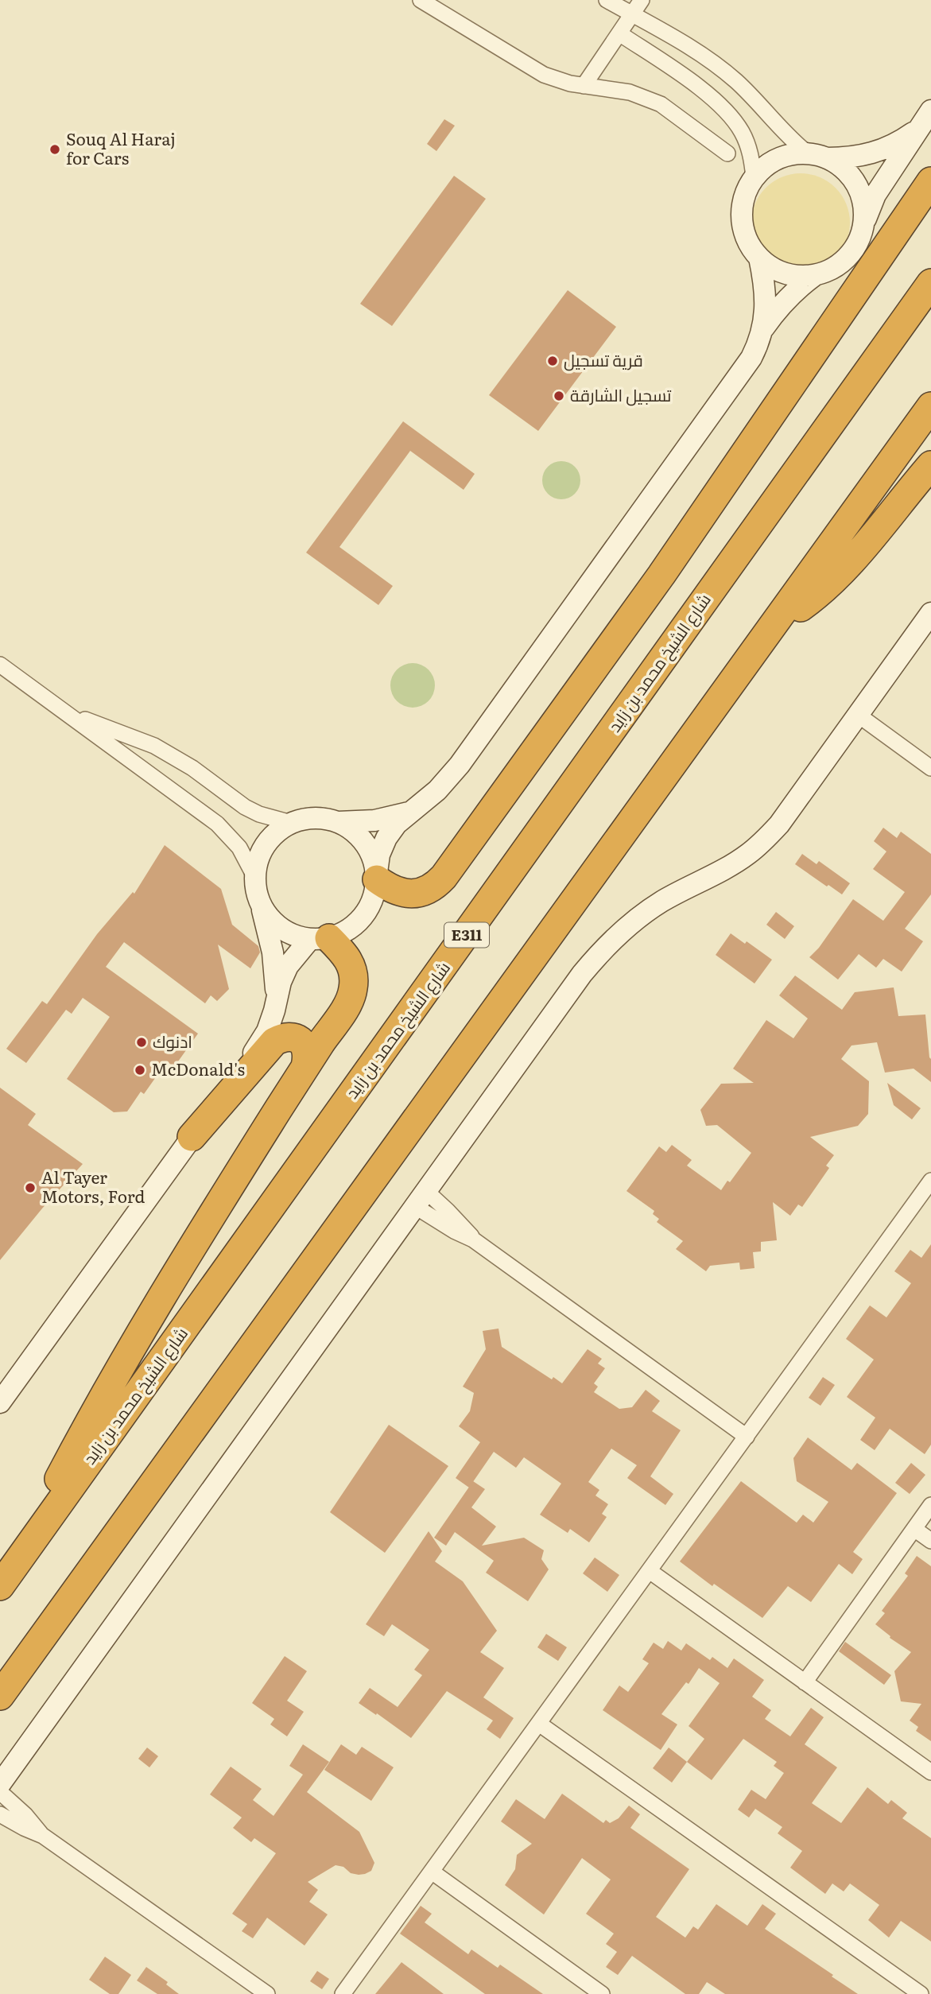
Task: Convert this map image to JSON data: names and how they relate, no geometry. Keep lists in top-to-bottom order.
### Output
{
  "streets": {
    "highway": ["شارع الشيخ محمد بن زايد", "E311"]
  },
  "places": [
    "Souq Al Haraj for Cars",
    "قرية تسجيل",
    "تسجيل الشارقة",
    "ادنوك",
    "McDonald's",
    "Al Tayer Motors, Ford"
  ]
}
